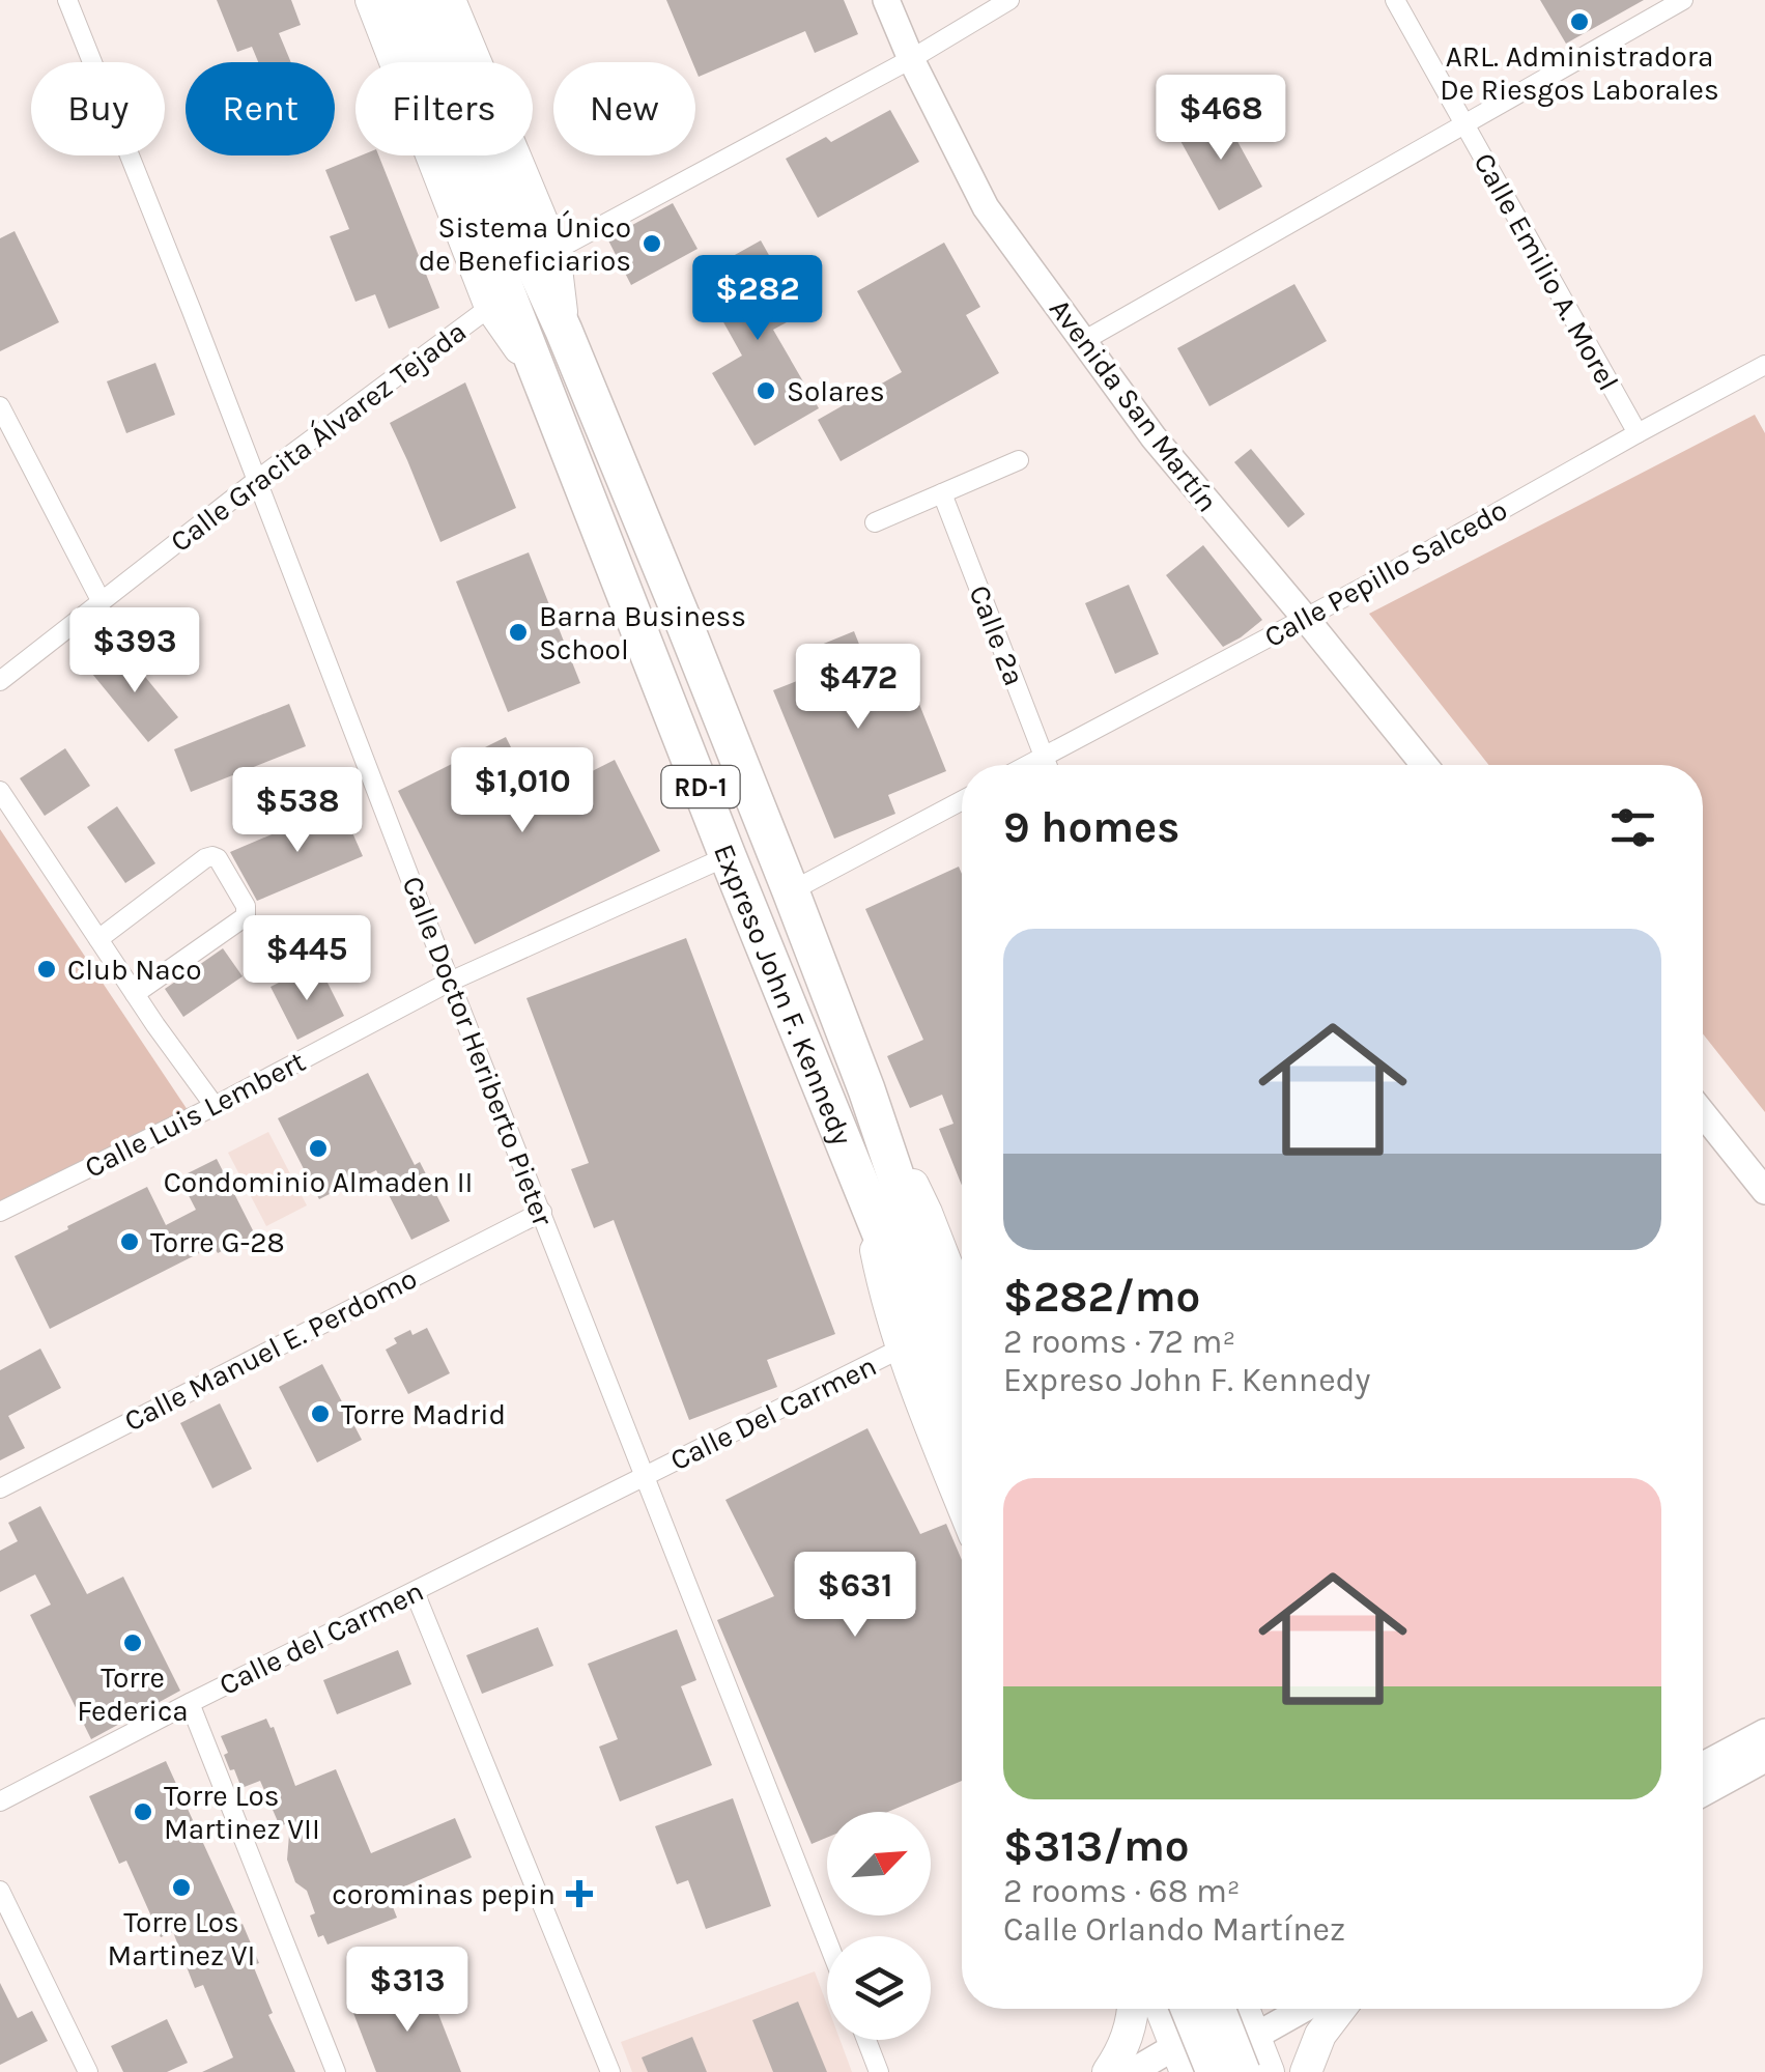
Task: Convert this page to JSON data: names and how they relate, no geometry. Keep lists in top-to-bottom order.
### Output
{
  "streets": {
    "highway": ["RD-1", "Expreso John F. Kennedy"],
    "main road": ["Avenida San Martín"],
    "street": [
      "Calle Emilio A. Morel",
      "Calle Gracita Álvarez Tejada",
      "Calle Pepillo Salcedo",
      "Calle 2a",
      "Calle Doctor Heriberto Pieter",
      "Calle Luis Lembert",
      "Calle Manuel E. Perdomo",
      "Calle Del Carmen",
      "Calle del Carmen"
    ]
  },
  "crossings": [
    ["Calle Emilio A. Morel", "Calle Pepillo Salcedo"],
    ["Avenida San Martín", "Calle Pepillo Salcedo"],
    ["Calle Gracita Álvarez Tejada", "RD-1"],
    ["Calle Gracita Álvarez Tejada", "Calle Doctor Heriberto Pieter"],
    ["Calle Pepillo Salcedo", "Calle 2a"],
    ["RD-1", "Expreso John F. Kennedy"],
    ["RD-1", "Calle Del Carmen"],
    ["Expreso John F. Kennedy", "Calle Luis Lembert"],
    ["Expreso John F. Kennedy", "Calle Del Carmen"],
    ["Calle Doctor Heriberto Pieter", "Calle Luis Lembert"],
    ["Calle Doctor Heriberto Pieter", "Calle Manuel E. Perdomo"],
    ["Calle Doctor Heriberto Pieter", "Calle Del Carmen"],
    ["Calle Doctor Heriberto Pieter", "Calle del Carmen"],
    ["Calle Del Carmen", "Calle del Carmen"]
  ],
  "places": {
    "other": [
      "ARL. Administradora De Riesgos Laborales",
      "Sistema Único de Beneficiarios",
      "Solares",
      "Barna Business School",
      "Club Naco",
      "Condominio Almaden II",
      "Torre G-28",
      "Torre Madrid",
      "Torre Federica",
      "Torre Los Martinez VII",
      "Torre Los Martinez VI"
    ],
    "health": ["corominas pepin"]
  },
  "north": "top right",
  "page": {
    "chip": [
      "Buy",
      "Rent",
      "Filters",
      "New"
    ],
    "price": [
      "$468",
      "$282",
      "$393",
      "$472",
      "$1,010",
      "$538",
      "$445",
      "$631",
      "$313"
    ],
    "heading": "9 homes",
    "list": [
      {
        "name": "$282/mo",
        "note": "2 rooms · 72 m² · Expreso John F. Kennedy"
      },
      {
        "name": "$313/mo",
        "note": "2 rooms · 68 m² · Calle Orlando Martínez"
      }
    ]
  }
}
